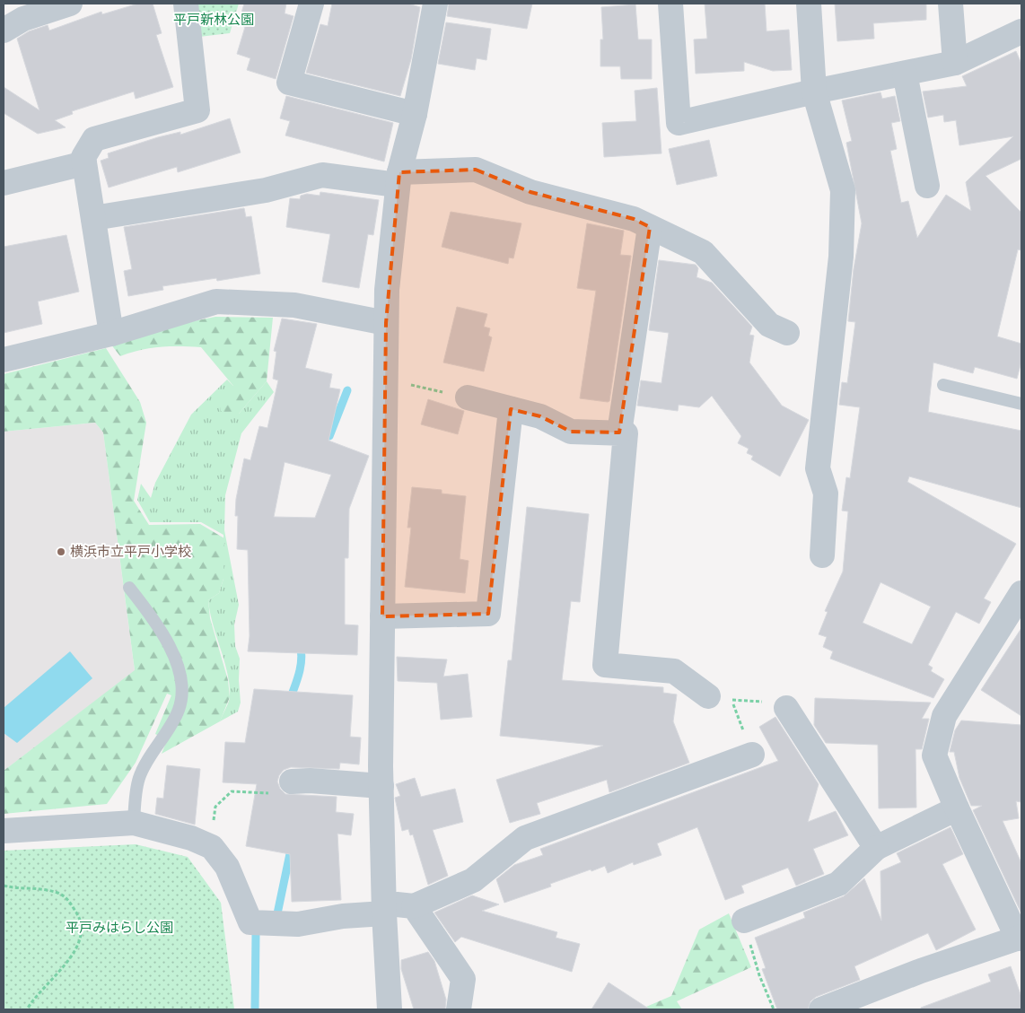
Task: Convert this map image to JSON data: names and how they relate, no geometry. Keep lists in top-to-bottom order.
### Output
{
  "parks": ["平戸新林公園", "平戸みはらし公園"],
  "places": ["横浜市立平戸小学校"]
}
